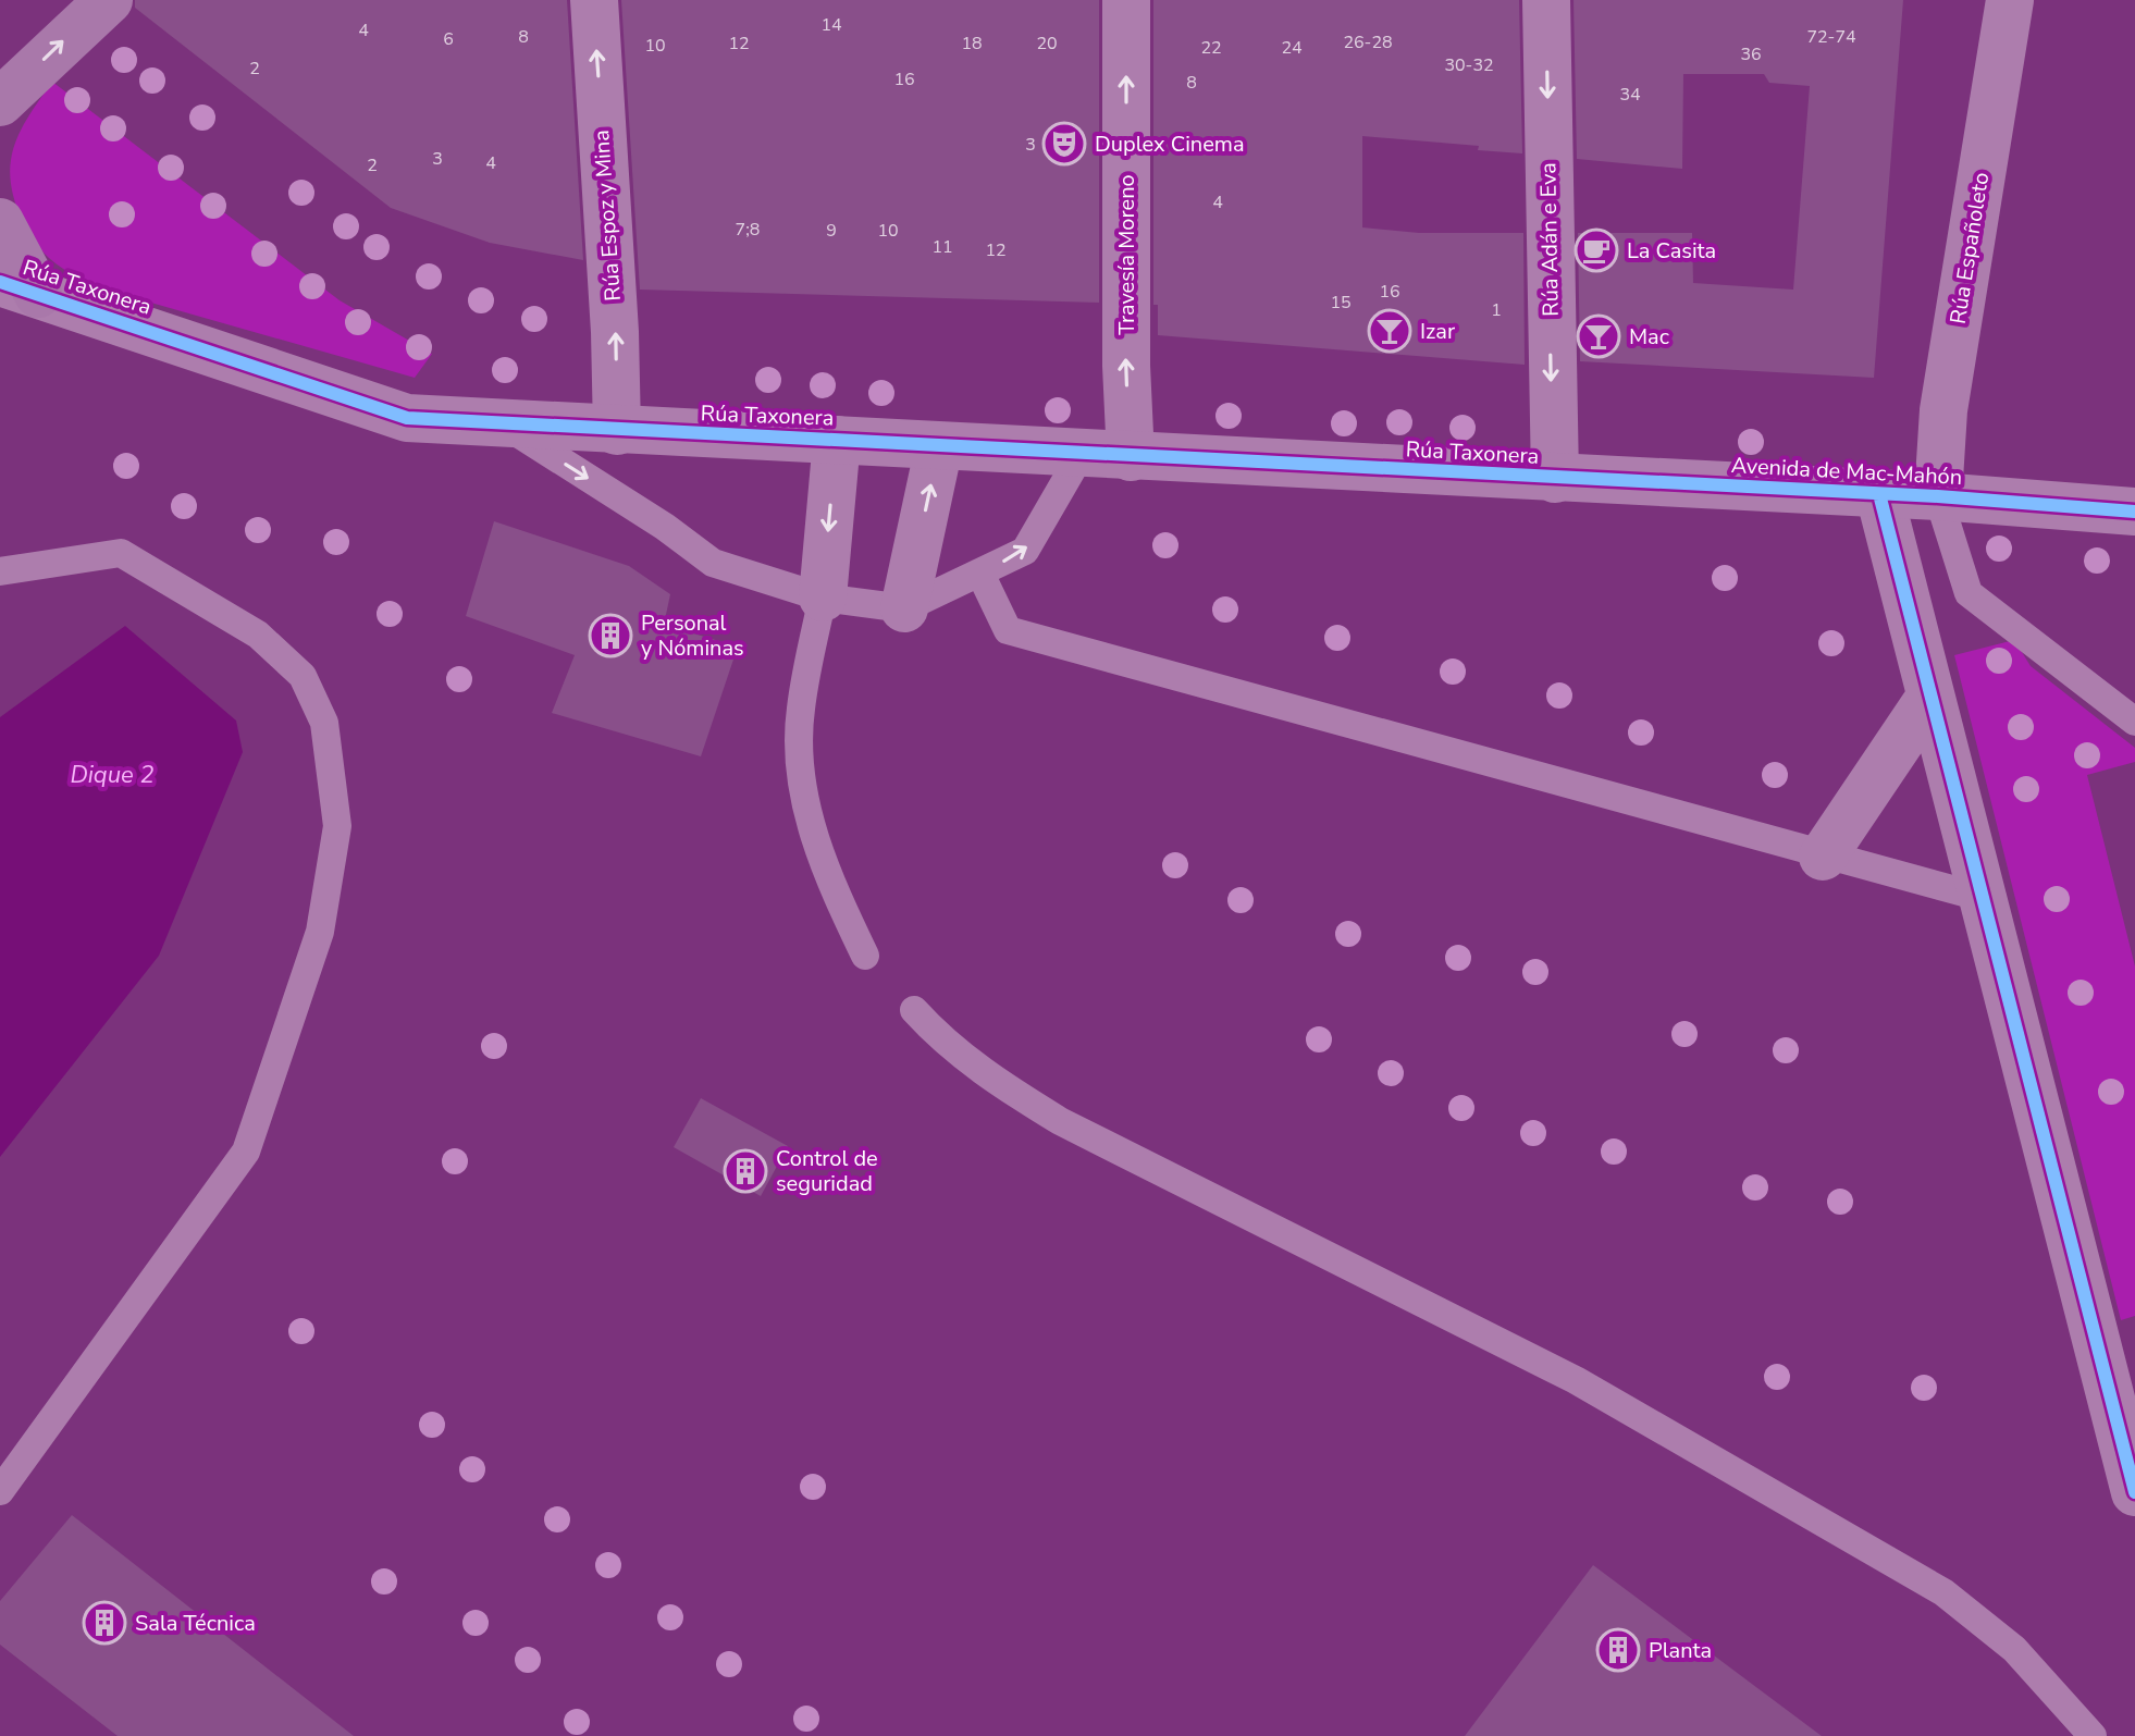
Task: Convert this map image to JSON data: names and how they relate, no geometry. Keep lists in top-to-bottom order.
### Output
{
  "streets": {
    "street": [
      "Rúa Espoz y Mina",
      "Rúa Adán e Eva",
      "Rúa Españoleto",
      "Travesía Moreno",
      "Rúa Taxonera",
      "Avenida de Mac-Mahón"
    ]
  },
  "crossings": [
    ["Rúa Espoz y Mina", "Rúa Taxonera"],
    ["Rúa Adán e Eva", "Rúa Taxonera"],
    ["Rúa Adán e Eva", "Avenida de Mac-Mahón"],
    ["Rúa Españoleto", "Avenida de Mac-Mahón"],
    ["Travesía Moreno", "Rúa Taxonera"],
    ["Rúa Taxonera", "Avenida de Mac-Mahón"]
  ],
  "one_way": ["Rúa Espoz y Mina", "Rúa Adán e Eva", "Travesía Moreno"],
  "water": ["Dique 2"],
  "places": {
    "theatre": ["Duplex Cinema"],
    "cafe": ["La Casita"],
    "bar": ["Izar", "Mac"],
    "building": [
      "Personal y Nóminas",
      "Control de seguridad",
      "Sala Técnica",
      "Planta"
    ]
  },
  "house_numbers": [
    "14",
    "4",
    "8",
    "72-74",
    "6",
    "26-28",
    "12",
    "18",
    "20",
    "10",
    "22",
    "24",
    "36",
    "30-32",
    "2",
    "16",
    "8",
    "34",
    "3",
    "3",
    "4",
    "2",
    "4",
    "7;8",
    "9",
    "10",
    "11",
    "12",
    "16",
    "15",
    "1"
  ]
}
